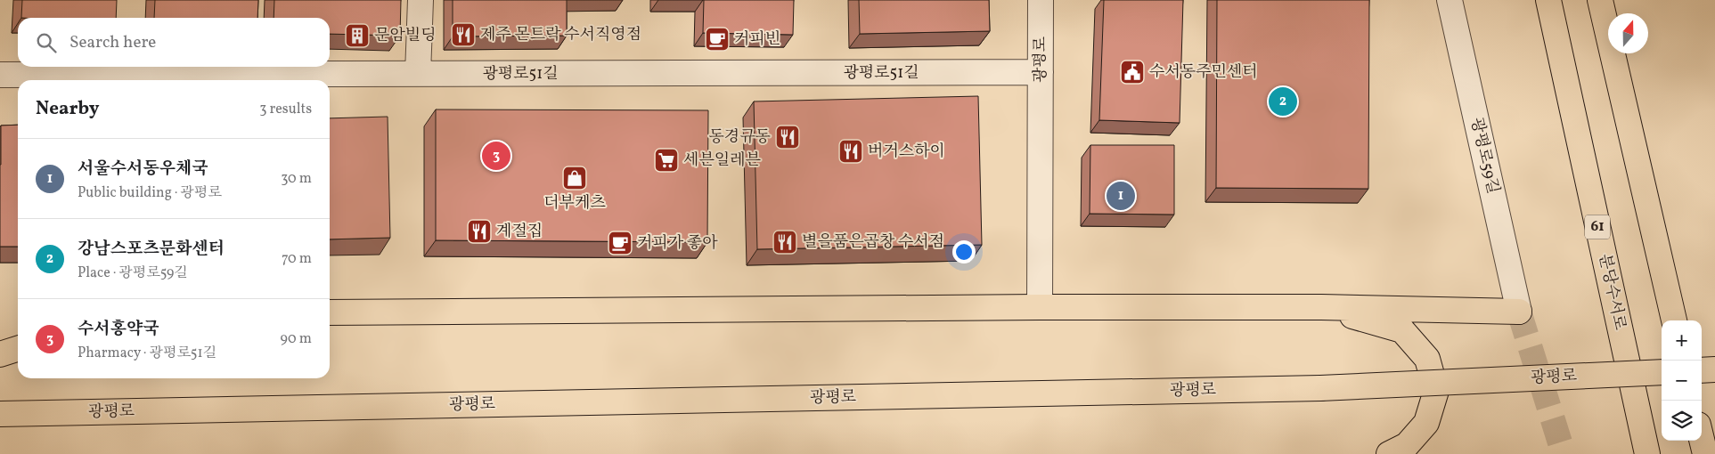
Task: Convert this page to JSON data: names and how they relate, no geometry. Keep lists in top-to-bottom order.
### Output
{
  "streets": {
    "main road": ["광평로", "61", "분당수서로"],
    "street": ["광평로51길", "광평로59길"]
  },
  "crossings": [
    ["광평로", "광평로51길"]
  ],
  "places": {
    "restaurant": [
      "제주 몬트락 수서직영점",
      "동경규동",
      "버거스하이",
      "계절집",
      "별을품은곱창 수서점"
    ],
    "building": ["문암빌딩"],
    "cafe": ["커피빈", "커피가 좋아"],
    "public building": ["수서동주민센터"],
    "supermarket": ["세븐일레븐"],
    "shop": ["더부케츠"]
  },
  "north": "top",
  "page": {
    "search": "Search here",
    "heading": ["Nearby", "3 results"],
    "pins": ["2", "3", "1"],
    "list": [
      {
        "mark": "1",
        "name": "서울수서동우체국",
        "note": "Public building · 광평로",
        "value": "30 m"
      },
      {
        "mark": "2",
        "name": "강남스포츠문화센터",
        "note": "Place · 광평로59길",
        "value": "70 m"
      },
      {
        "mark": "3",
        "name": "수서홍약국",
        "note": "Pharmacy · 광평로51길",
        "value": "90 m"
      }
    ],
    "map_buttons": ["+", "−"]
  }
}
